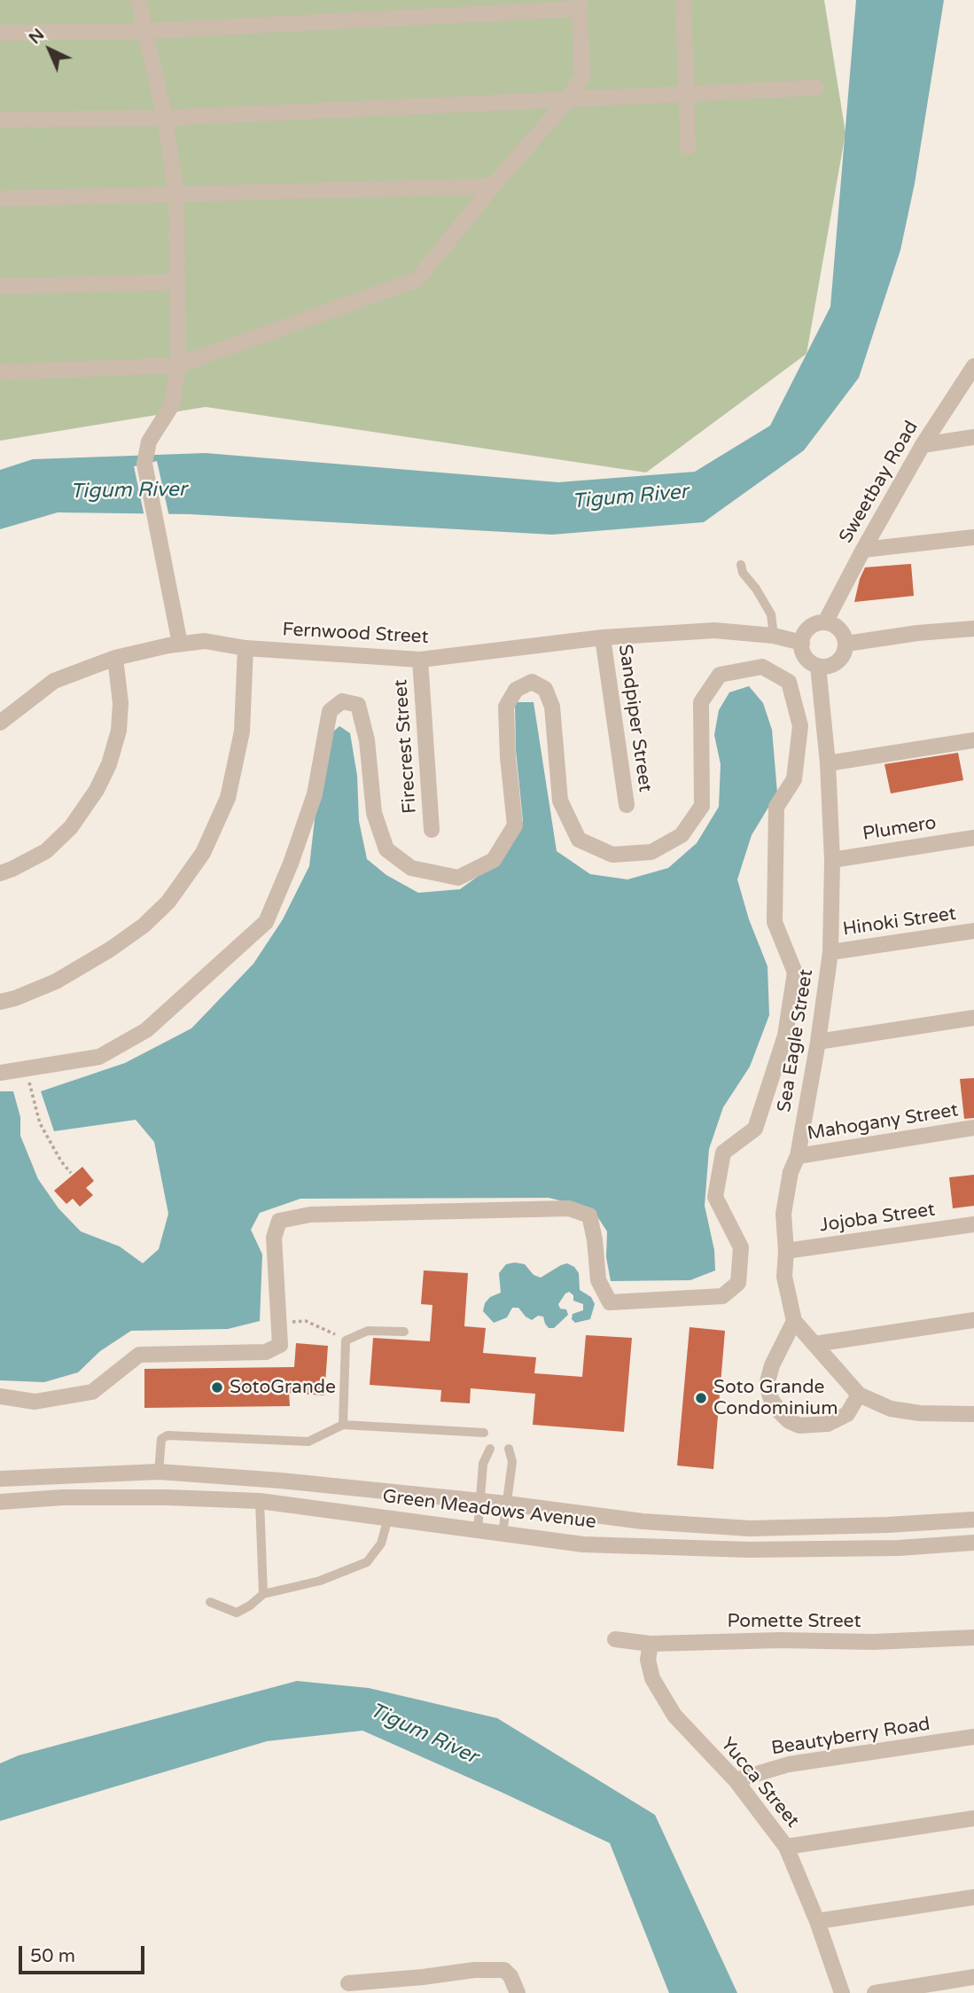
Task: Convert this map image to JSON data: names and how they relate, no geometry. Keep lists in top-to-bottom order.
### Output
{
  "streets": {
    "street": [
      "Sweetbay Road",
      "Fernwood Street",
      "Sandpiper Street",
      "Firecrest Street",
      "Plumero",
      "Hinoki Street",
      "Sea Eagle Street",
      "Mahogany Street",
      "Jojoba Street",
      "Green Meadows Avenue",
      "Pomette Street",
      "Beautyberry Road",
      "Yucca Street"
    ]
  },
  "crossings": [
    ["Sweetbay Road", "Fernwood Street"],
    ["Sweetbay Road", "Sea Eagle Street"],
    ["Fernwood Street", "Sandpiper Street"],
    ["Fernwood Street", "Firecrest Street"],
    ["Fernwood Street", "Sea Eagle Street"],
    ["Plumero", "Sea Eagle Street"],
    ["Hinoki Street", "Sea Eagle Street"],
    ["Sea Eagle Street", "Mahogany Street"],
    ["Sea Eagle Street", "Jojoba Street"],
    ["Pomette Street", "Yucca Street"],
    ["Beautyberry Road", "Yucca Street"]
  ],
  "water": ["Tigum River"],
  "places": ["SotoGrande", "Soto Grande Condominium"],
  "scale_bar": "50 m",
  "north": "top left"
}
